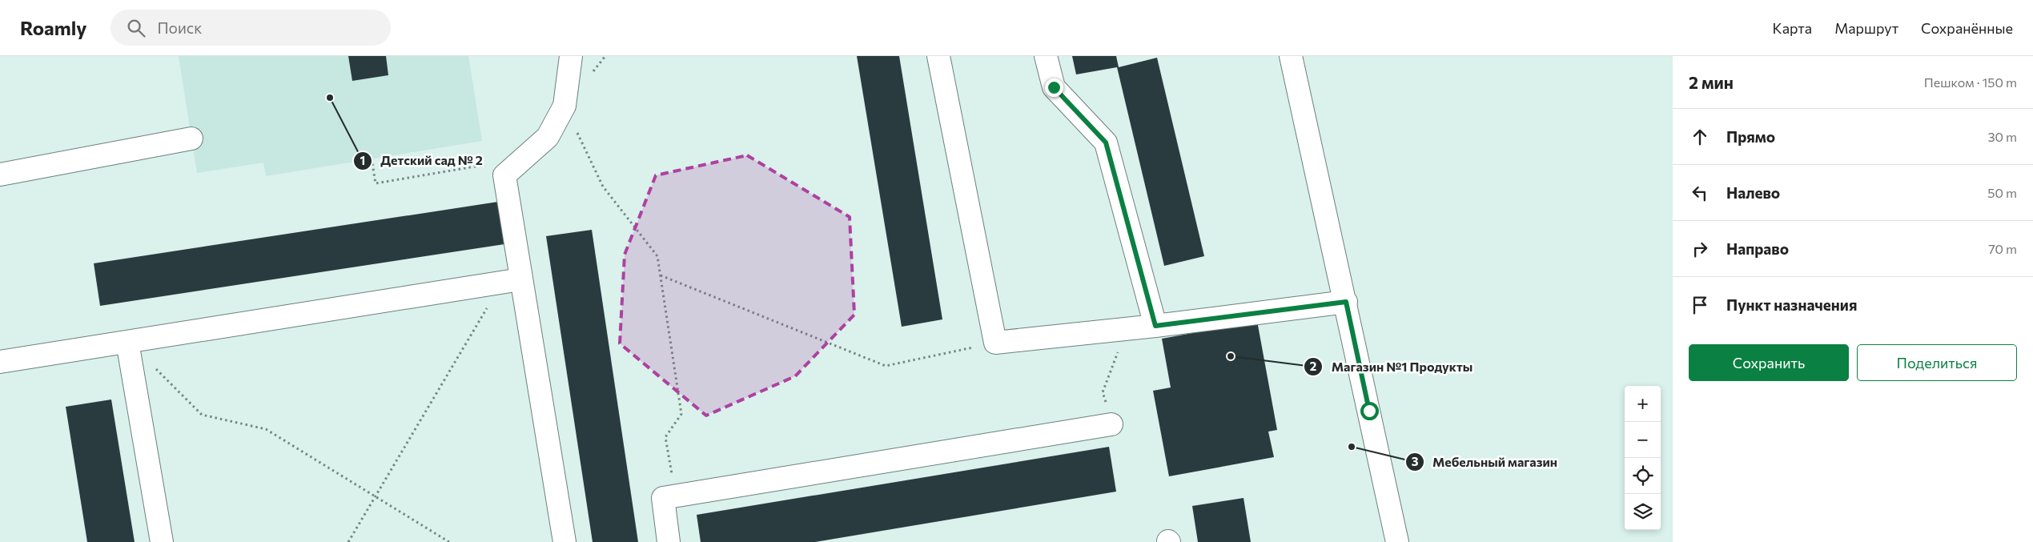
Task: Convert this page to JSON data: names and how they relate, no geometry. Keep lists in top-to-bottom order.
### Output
{
  "places": ["Детский сад № 2", "Магазин №1 Продукты", "Мебельный магазин"],
  "page": {
    "header": "Roamly",
    "search": "Поиск",
    "nav": ["Карта", "Маршрут", "Сохранённые"],
    "heading": ["2 мин", "Пешком · 150 m"],
    "list": [
      ["Прямо", "30 m"],
      ["Налево", "50 m"],
      ["Направо", "70 m"],
      "Пункт назначения"
    ],
    "buttons": ["Сохранить", "Поделиться"],
    "map_buttons": ["+", "−"]
  }
}
